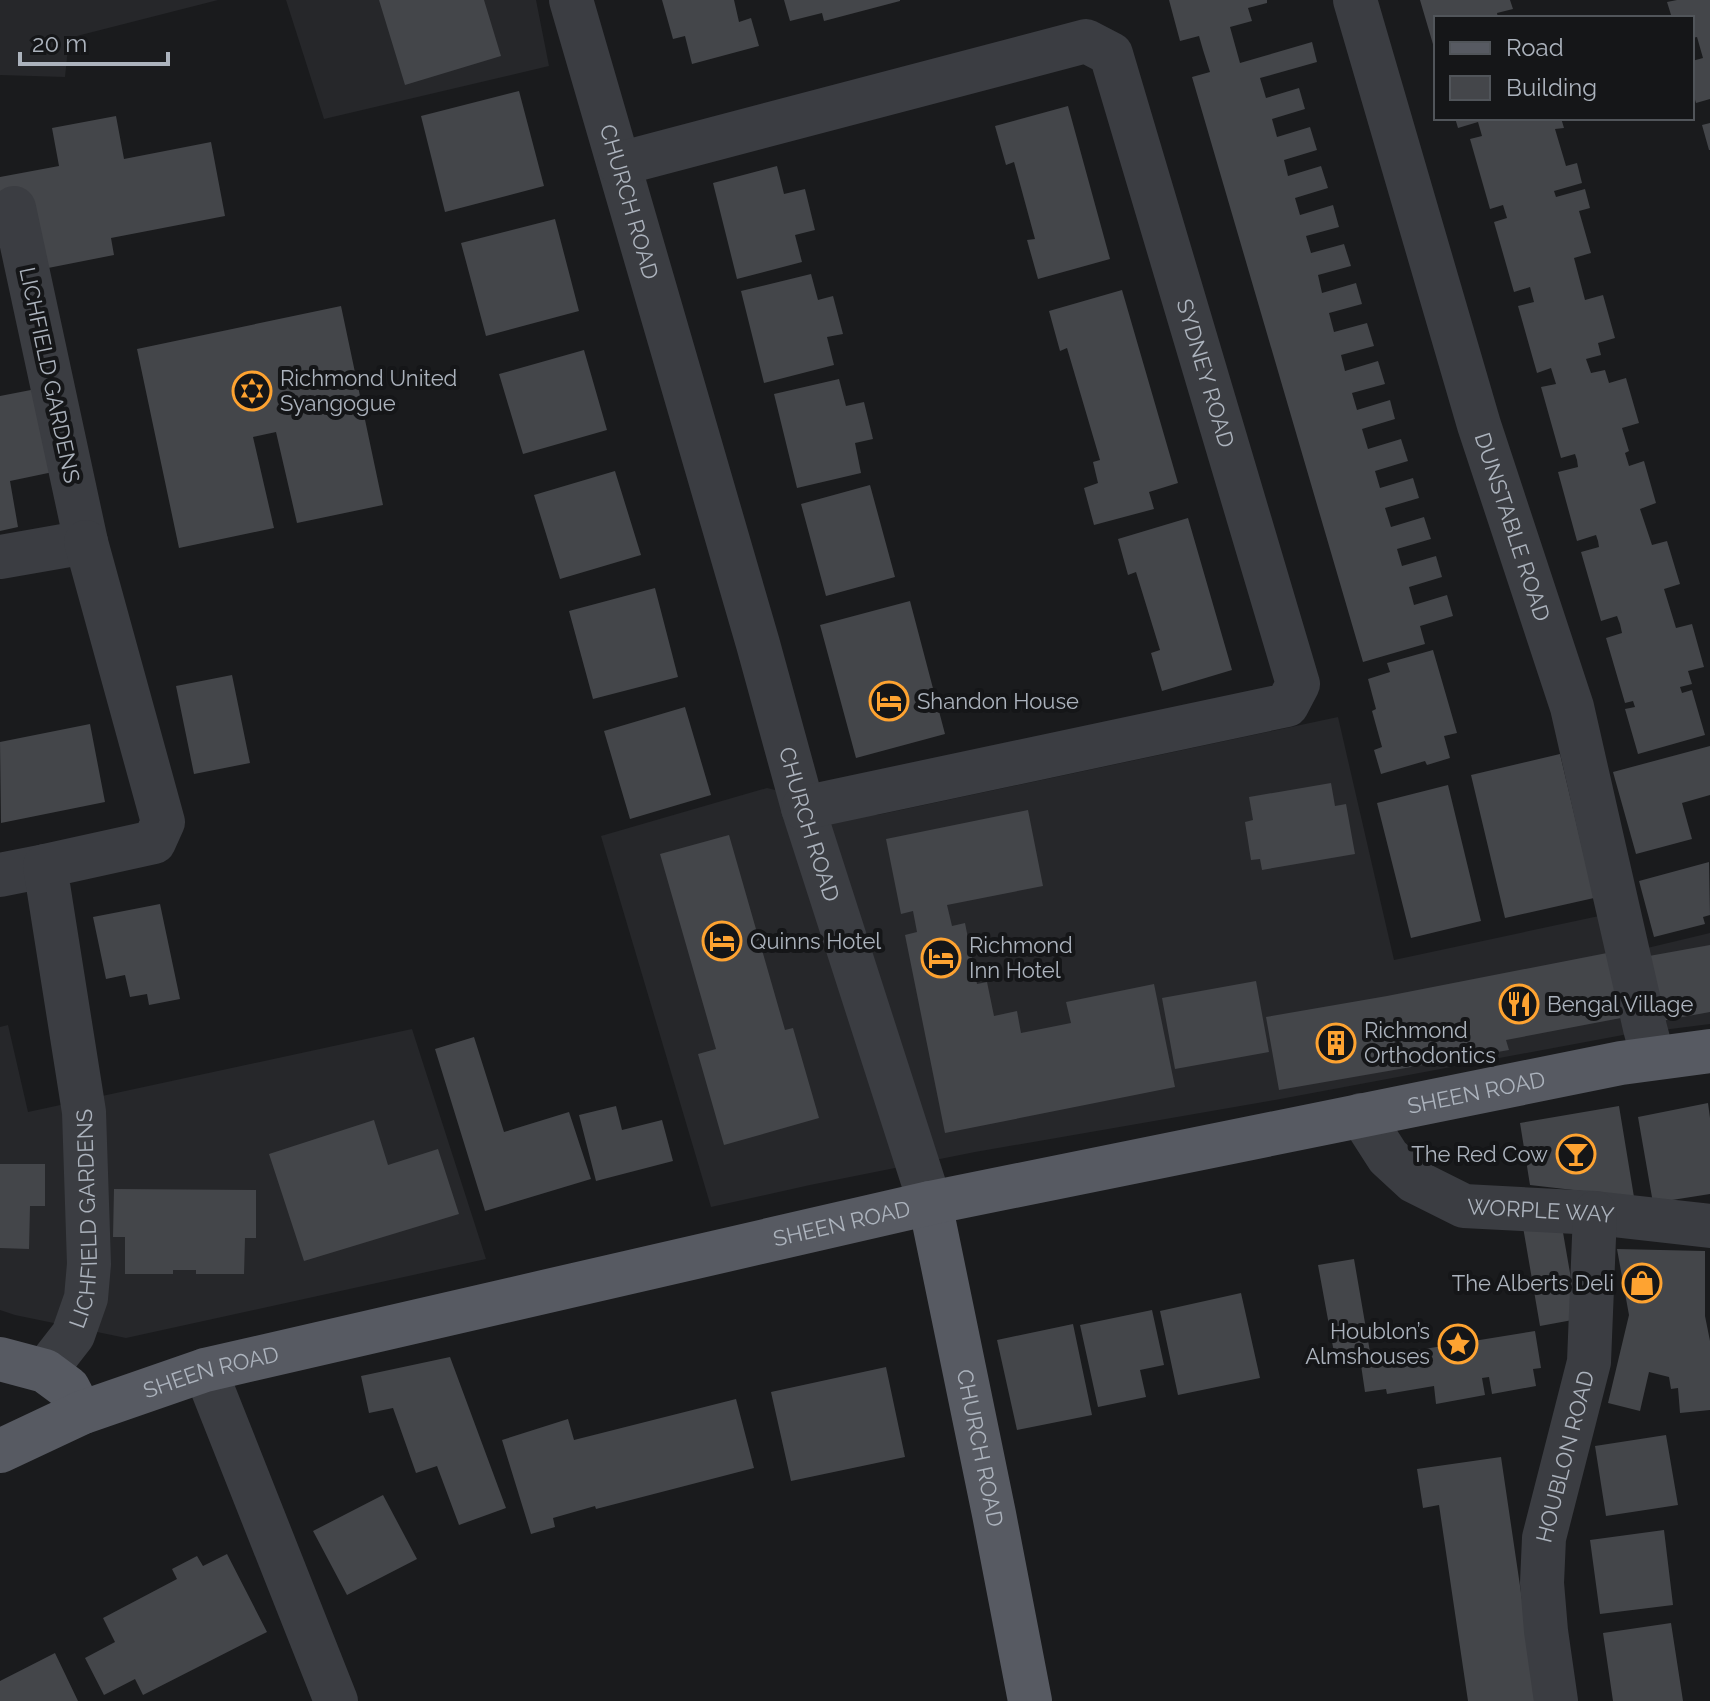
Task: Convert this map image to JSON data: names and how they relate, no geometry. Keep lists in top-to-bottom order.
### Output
{
  "streets": {
    "main road": ["CHURCH ROAD", "SHEEN ROAD"],
    "street": [
      "SYDNEY ROAD",
      "LICHFIELD GARDENS",
      "DUNSTABLE ROAD",
      "WORPLE WAY",
      "HOUBLON ROAD"
    ]
  },
  "crossings": [
    ["CHURCH ROAD", "SYDNEY ROAD"],
    ["CHURCH ROAD", "SHEEN ROAD"],
    ["DUNSTABLE ROAD", "SHEEN ROAD"],
    ["SHEEN ROAD", "WORPLE WAY"],
    ["WORPLE WAY", "HOUBLON ROAD"]
  ],
  "places": {
    "synagogue": ["Richmond United Syangogue"],
    "hotel": ["Shandon House", "Quinns Hotel", "Richmond Inn Hotel"],
    "restaurant": ["Bengal Village"],
    "building": ["Richmond Orthodontics"],
    "bar": ["The Red Cow"],
    "shop": ["The Alberts Deli"],
    "place": ["Houblon’s Almshouses"]
  },
  "legend": ["Road", "Building"],
  "scale_bar": "20 m"
}
